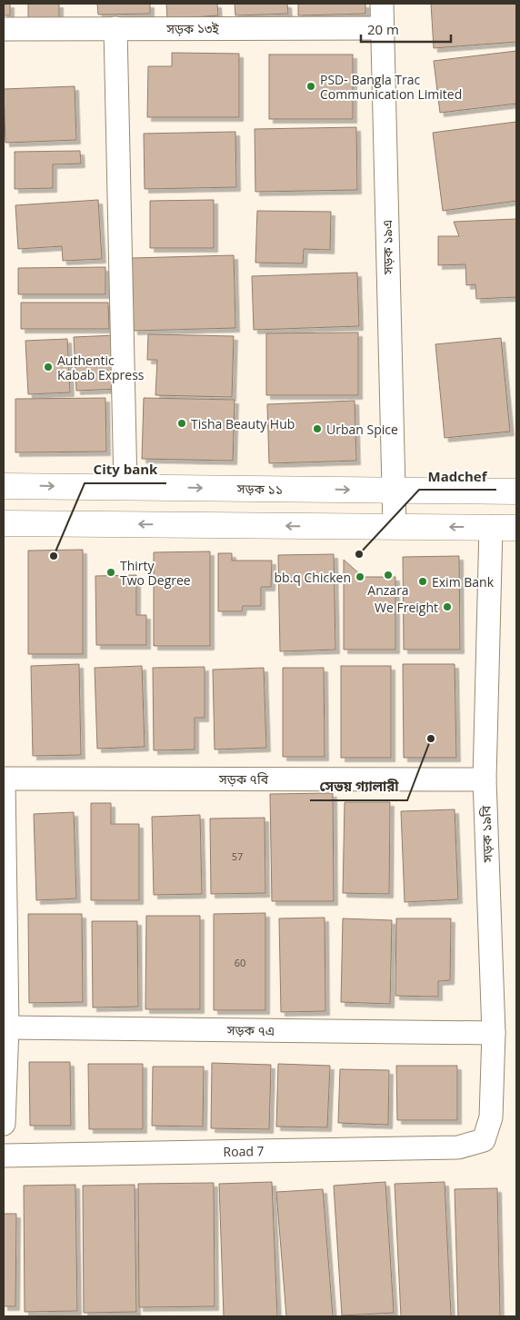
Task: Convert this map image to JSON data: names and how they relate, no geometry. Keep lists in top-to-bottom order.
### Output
{
  "streets": {
    "main road": ["সড়ক ১১"],
    "street": [
      "সড়ক ১৩ই",
      "সড়ক ১৯এ",
      "সড়ক ৭বি",
      "সড়ক ১৯বি",
      "সড়ক ৭এ",
      "Road 7"
    ]
  },
  "crossings": [
    ["সড়ক ১৩ই", "সড়ক ১৯এ"],
    ["সড়ক ১৯এ", "সড়ক ১১"],
    ["সড়ক ৭বি", "সড়ক ১৯বি"],
    ["সড়ক ১৯বি", "সড়ক ৭এ"],
    ["সড়ক ১৯বি", "Road 7"]
  ],
  "places": [
    "PSD- Bangla Trac Communication Limited",
    "Authentic Kabab Express",
    "Tisha Beauty Hub",
    "Urban Spice",
    "Madchef",
    "City bank",
    "Thirty Two Degree",
    "Anzara",
    "bb.q Chicken",
    "Exim Bank",
    "We Freight",
    "সেভয় গ্যালারী"
  ],
  "house_numbers": ["57", "60"],
  "scale_bar": "20 m"
}
